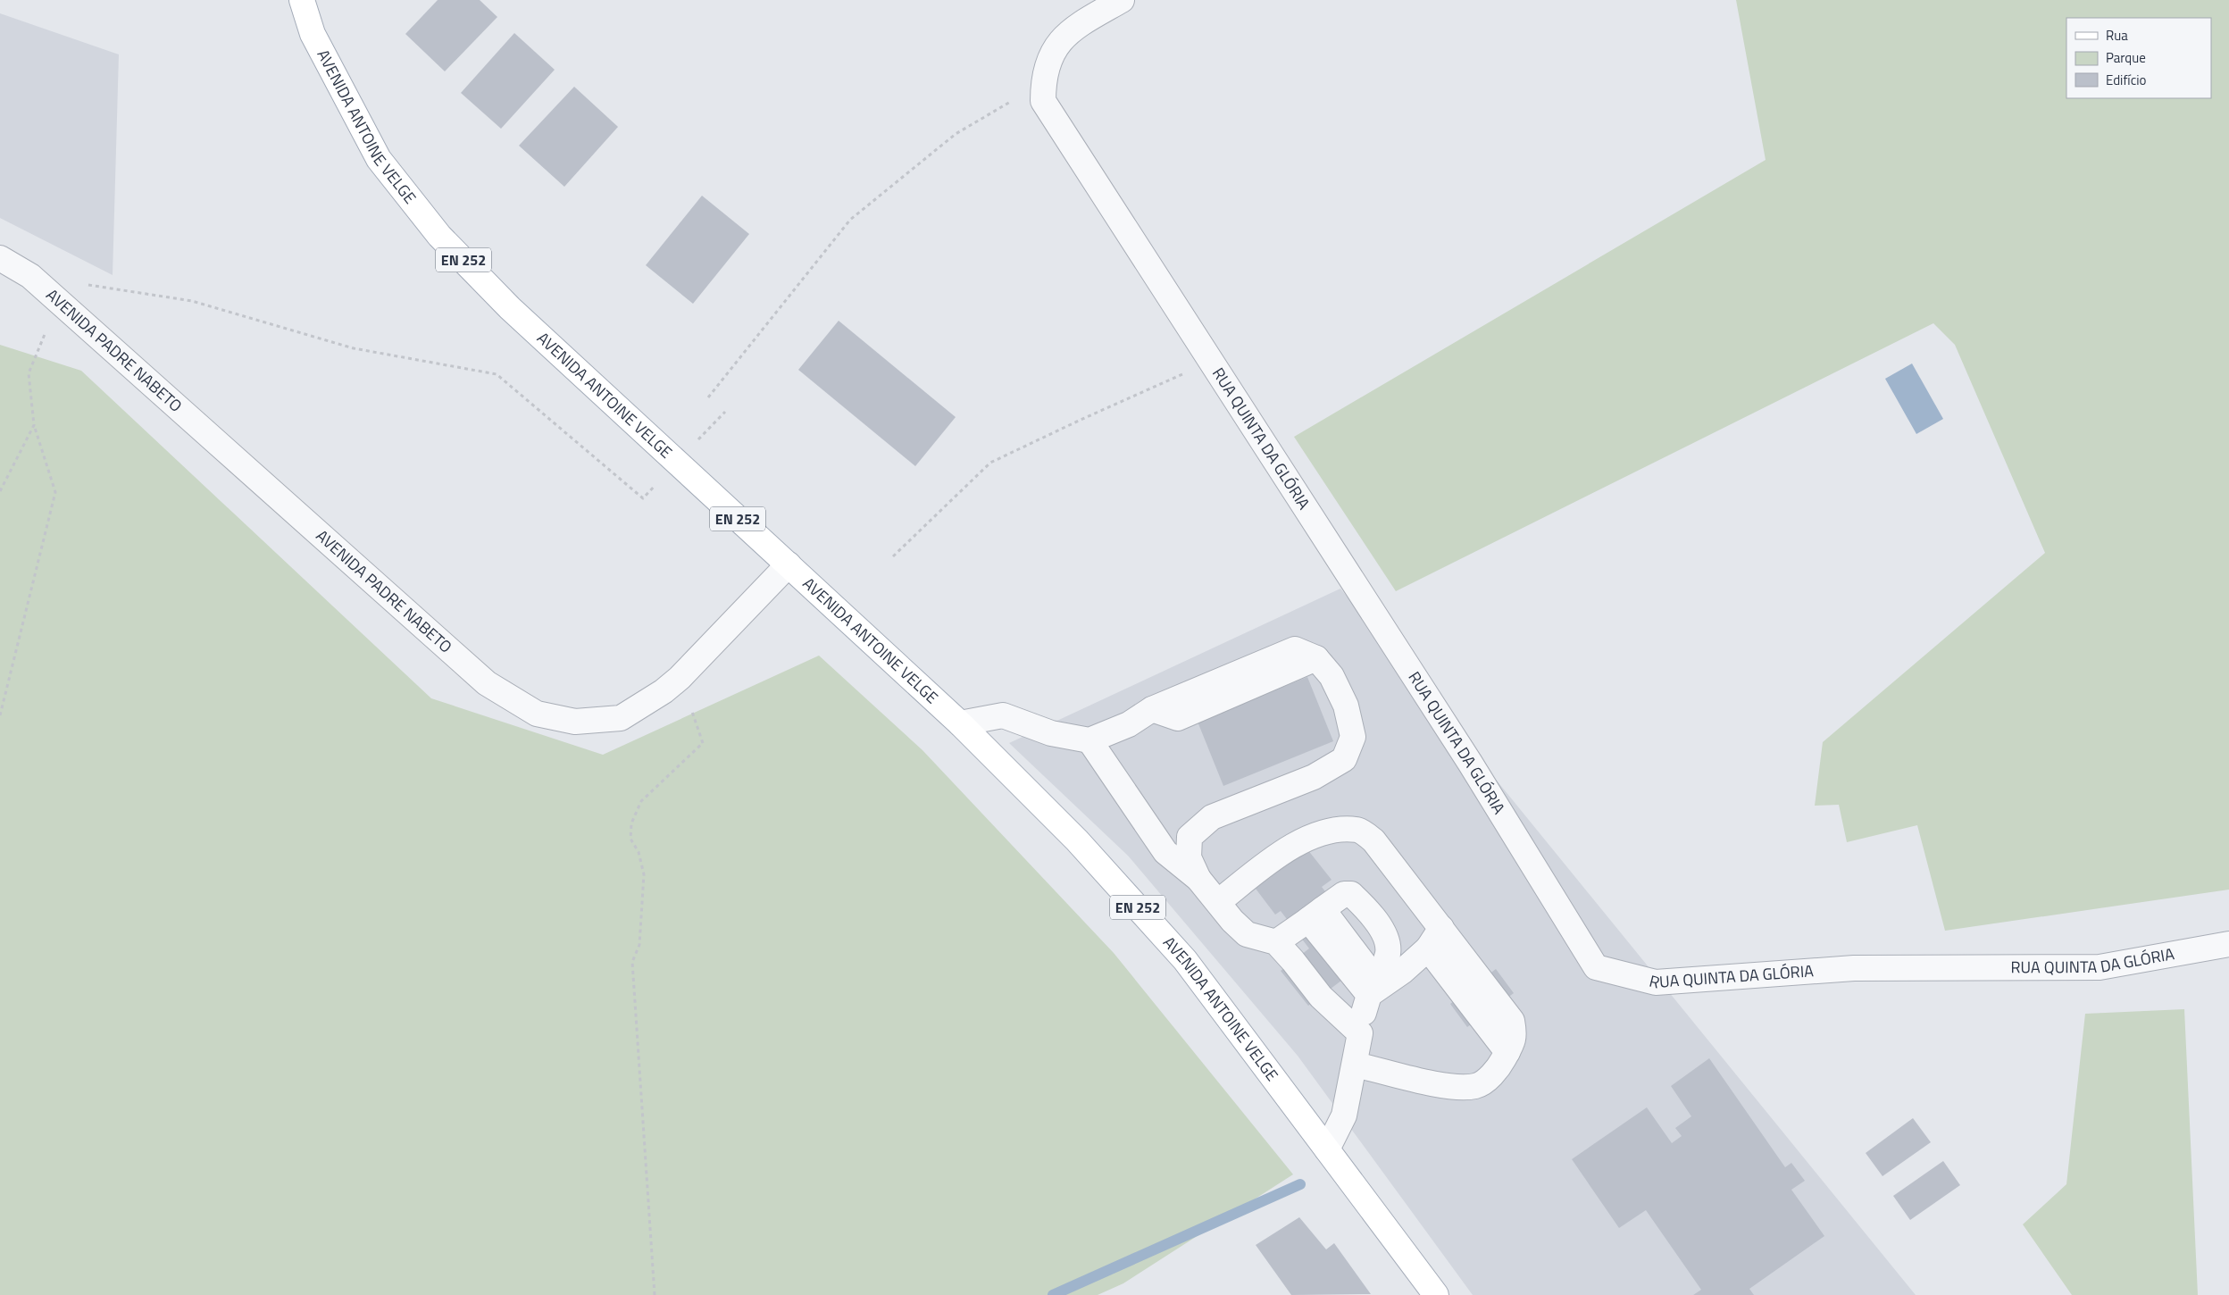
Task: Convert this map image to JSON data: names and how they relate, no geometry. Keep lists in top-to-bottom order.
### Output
{
  "streets": {
    "main road": ["AVENIDA ANTOINE VELGE", "EN 252"],
    "street": ["AVENIDA PADRE NABETO", "RUA QUINTA DA GLÓRIA"]
  },
  "crossings": [
    ["AVENIDA ANTOINE VELGE", "AVENIDA PADRE NABETO"]
  ],
  "legend": ["Rua", "Parque", "Edifício"]
}
